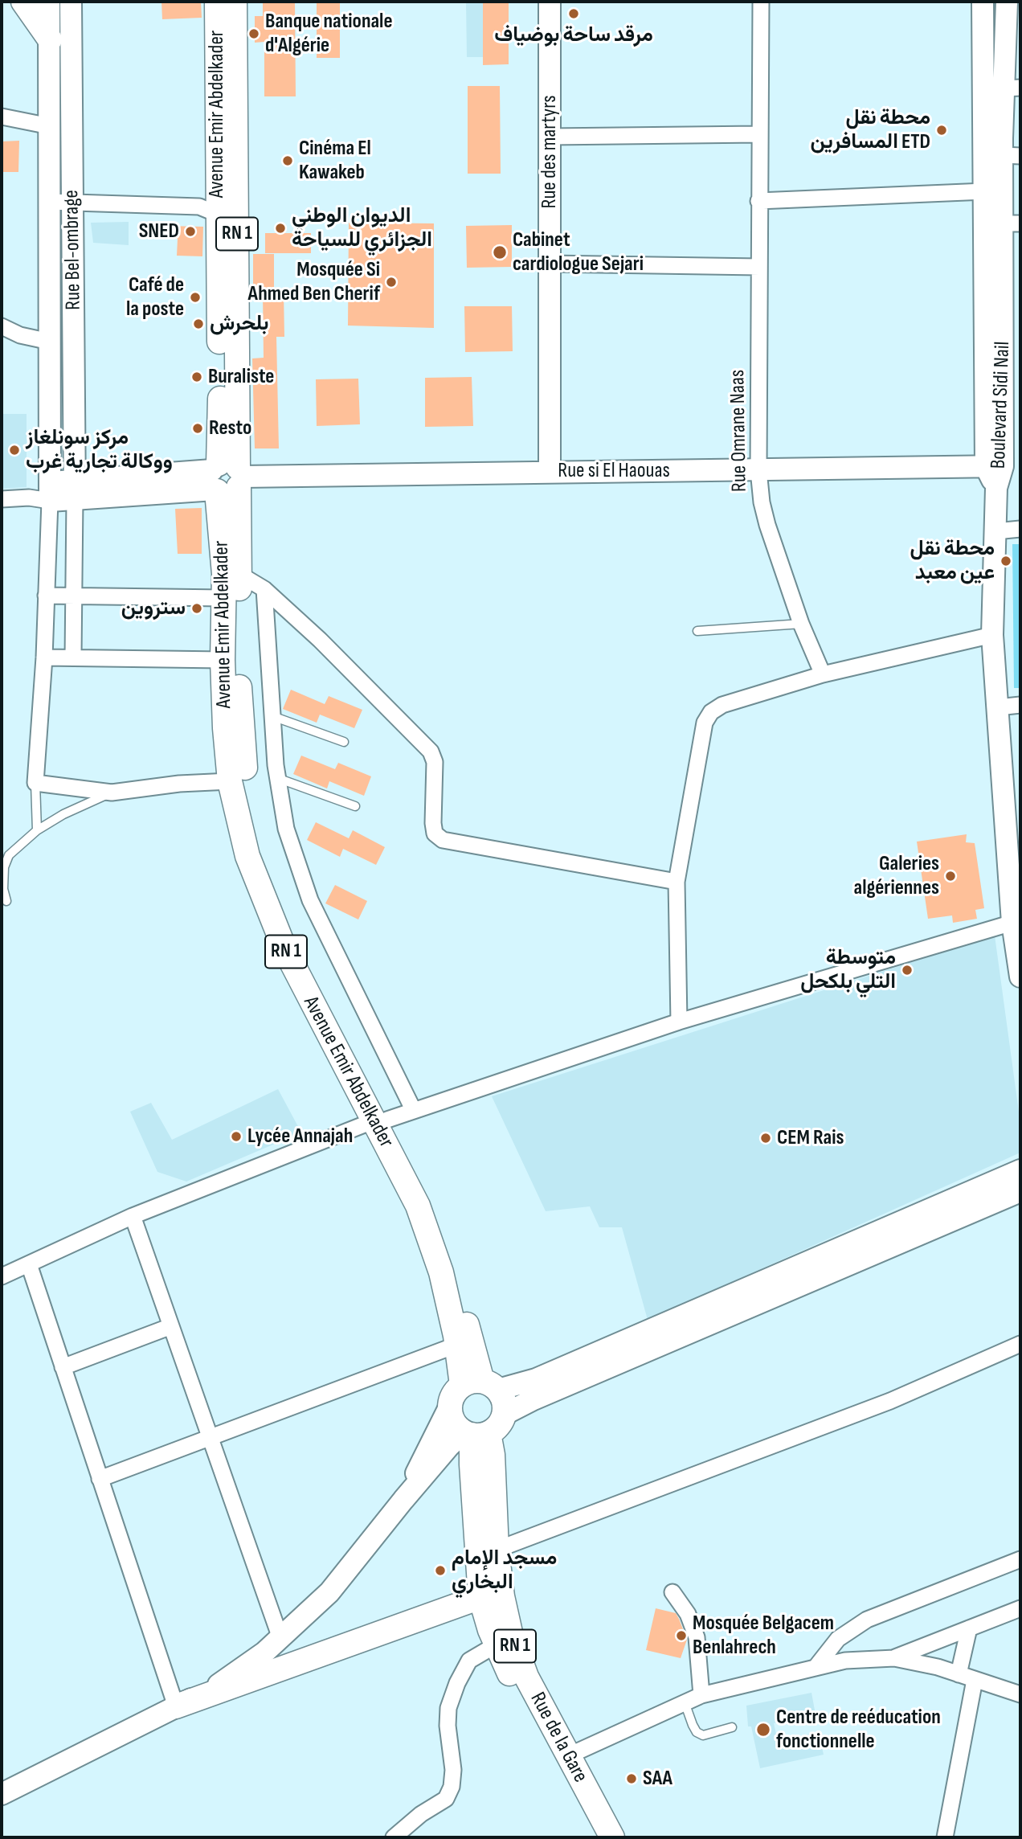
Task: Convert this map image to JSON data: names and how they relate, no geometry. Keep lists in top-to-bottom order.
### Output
{
  "streets": {
    "main road": [
      "Avenue Emir Abdelkader",
      "Rue des martyrs",
      "RN 1",
      "Rue Bel-ombrage",
      "Boulevard Sidi Nail",
      "Rue si El Haouas",
      "Rue de la Gare"
    ],
    "street": ["Rue Omrane Naas"]
  },
  "crossings": [
    ["Avenue Emir Abdelkader", "Rue si El Haouas"],
    ["Rue des martyrs", "Rue si El Haouas"],
    ["Rue Bel-ombrage", "Rue si El Haouas"],
    ["Boulevard Sidi Nail", "Rue si El Haouas"],
    ["Rue Omrane Naas", "Rue si El Haouas"]
  ],
  "places": [
    "مرقد ساحة بوضياف",
    "Banque nationale d'Algérie",
    "محطة نقل المسافرين ETD",
    "Cinéma El Kawakeb",
    "الديوان الوطني الجزائري للسياحة",
    "SNED",
    "Cabinet cardiologue Sejari",
    "Mosquée Si Ahmed Ben Cherif",
    "Café de la poste",
    "بلحرش",
    "Buraliste",
    "Resto",
    "مركز سونلغاز ووكالة تجارية غرب",
    "محطة نقل عين معبد",
    "ستروين",
    "Galeries algériennes",
    "متوسطة التلي بلكحل",
    "Lycée Annajah",
    "CEM Rais",
    "مسجد الإمام البخاري",
    "Mosquée Belgacem Benlahrech",
    "Centre de reéducation fonctionnelle",
    "SAA"
  ]
}
